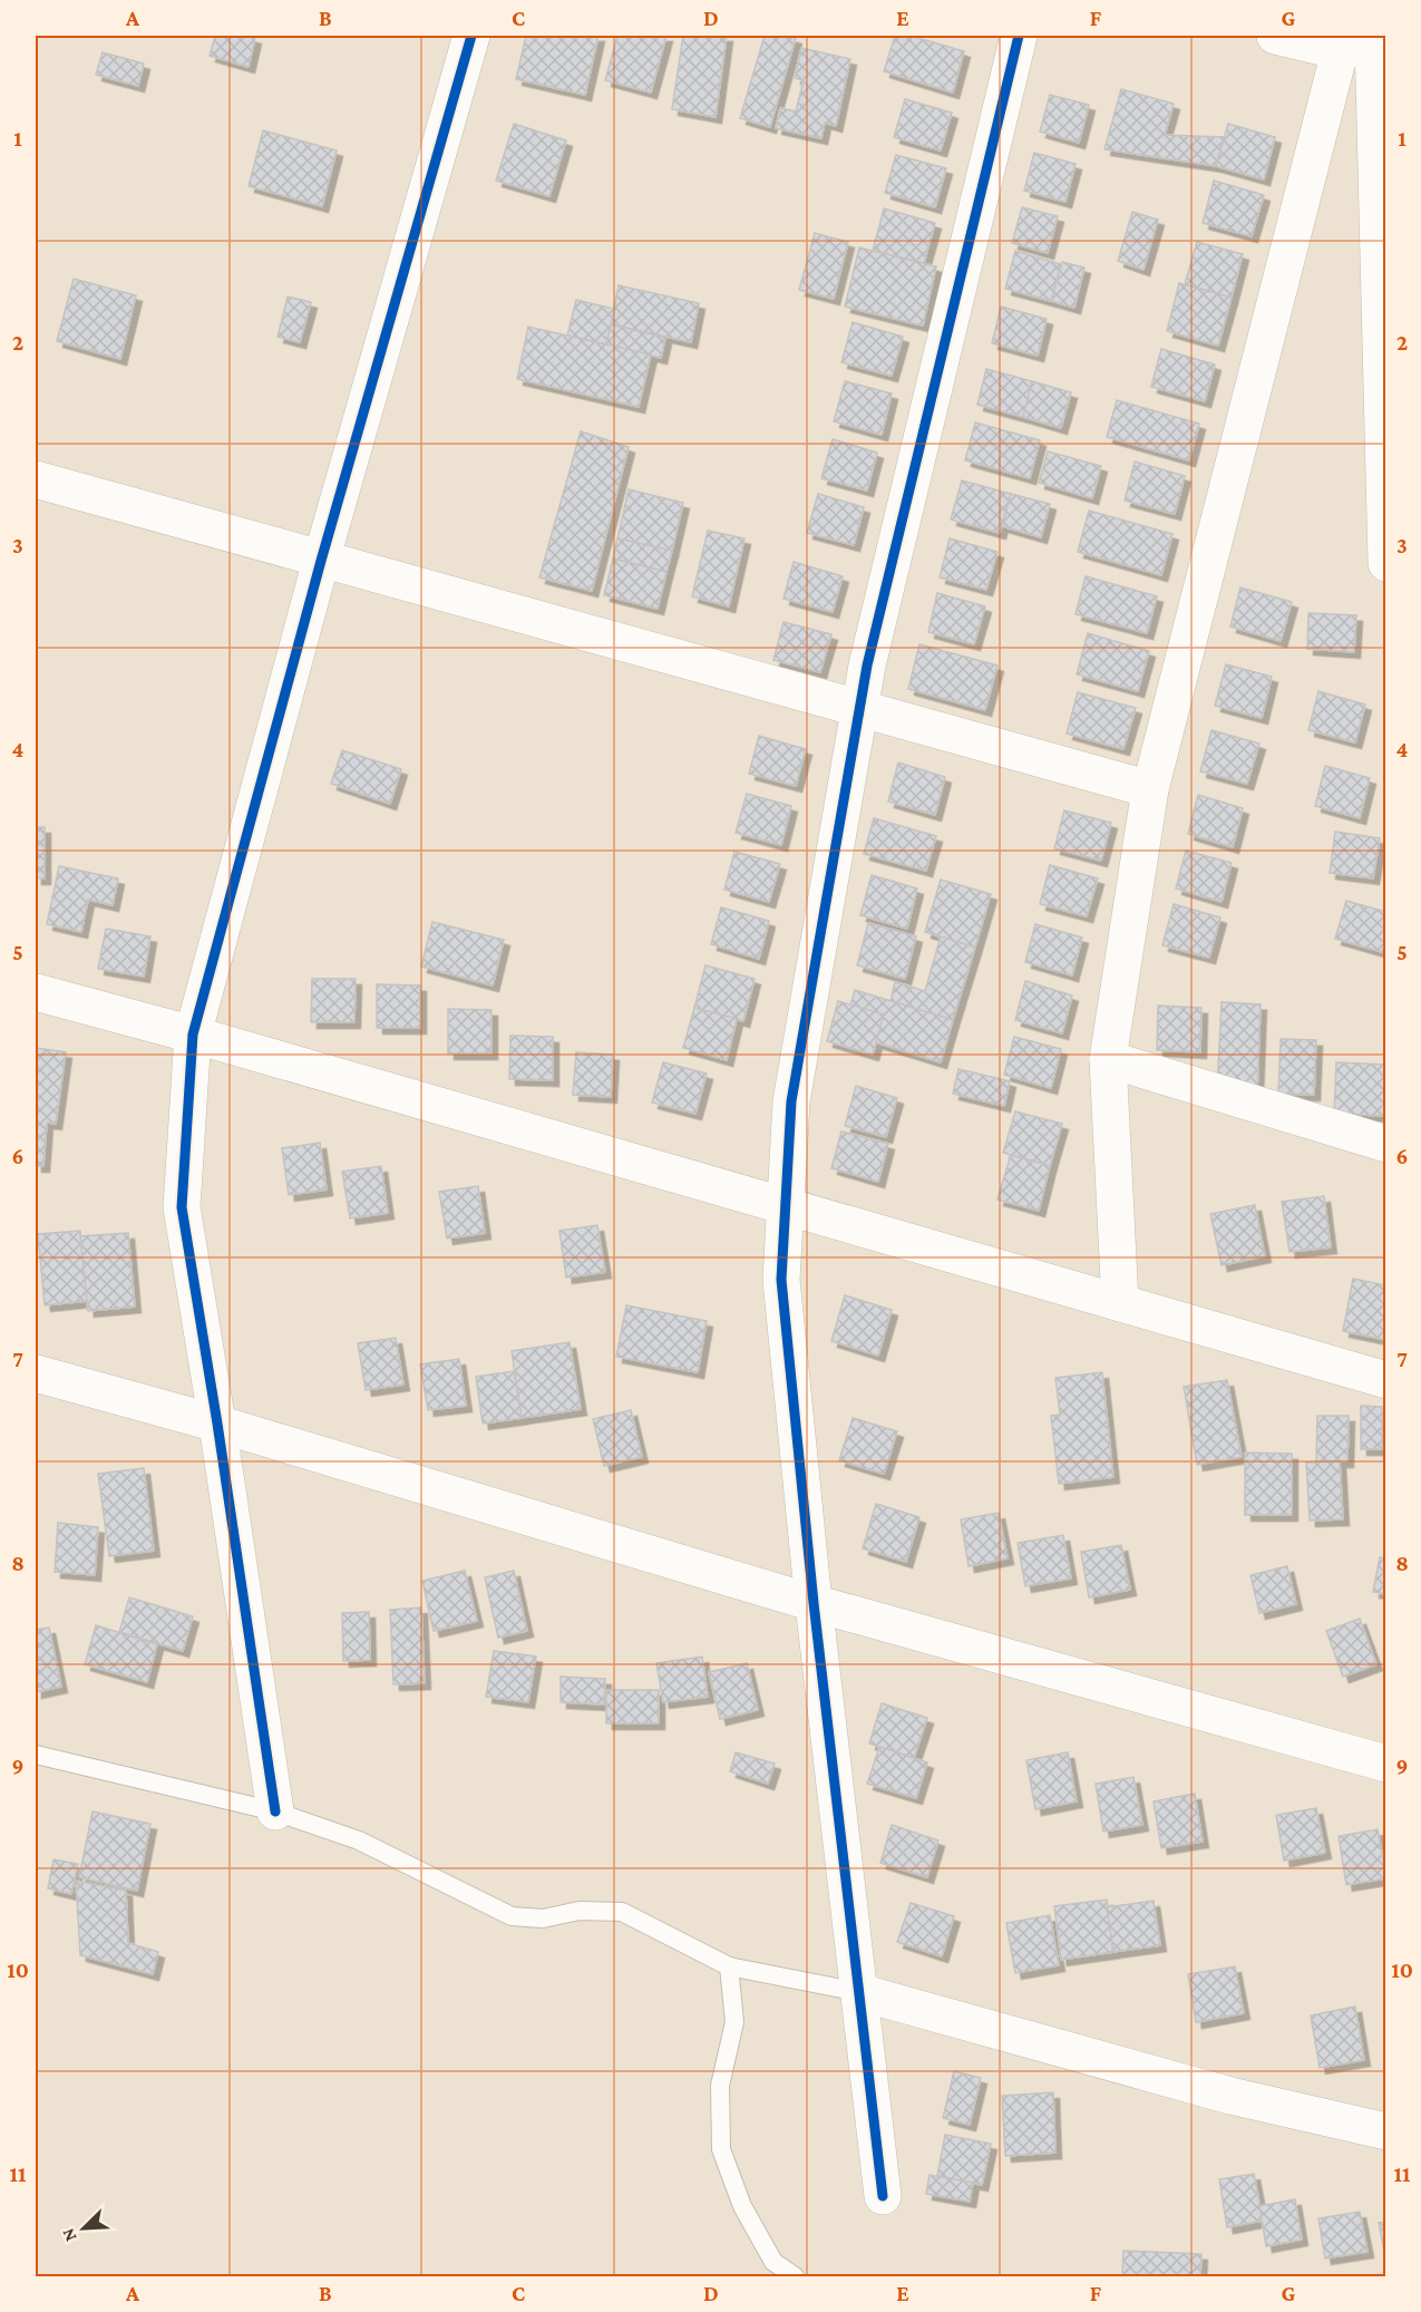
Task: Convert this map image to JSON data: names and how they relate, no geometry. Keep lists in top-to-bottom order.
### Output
{
  "north": "bottom left",
  "grid": {
    "columns": [
      "A",
      "B",
      "C",
      "D",
      "E",
      "F",
      "G"
    ],
    "rows": [
      "1",
      "2",
      "3",
      "4",
      "5",
      "6",
      "7",
      "8",
      "9",
      "10",
      "11"
    ]
  }
}
